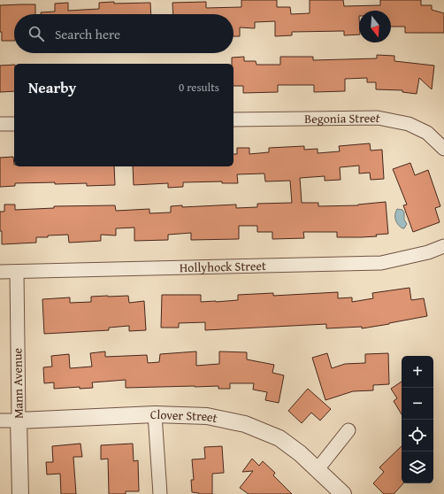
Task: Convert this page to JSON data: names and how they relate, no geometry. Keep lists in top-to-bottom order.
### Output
{
  "streets": {
    "street": [
      "Begonia Street",
      "Hollyhock Street",
      "Mann Avenue",
      "Clover Street"
    ]
  },
  "crossings": [
    ["Hollyhock Street", "Mann Avenue"],
    ["Mann Avenue", "Clover Street"]
  ],
  "north": "bottom",
  "page": {
    "search": "Search here",
    "heading": ["Nearby", "0 results"],
    "map_buttons": ["+", "−"]
  }
}
